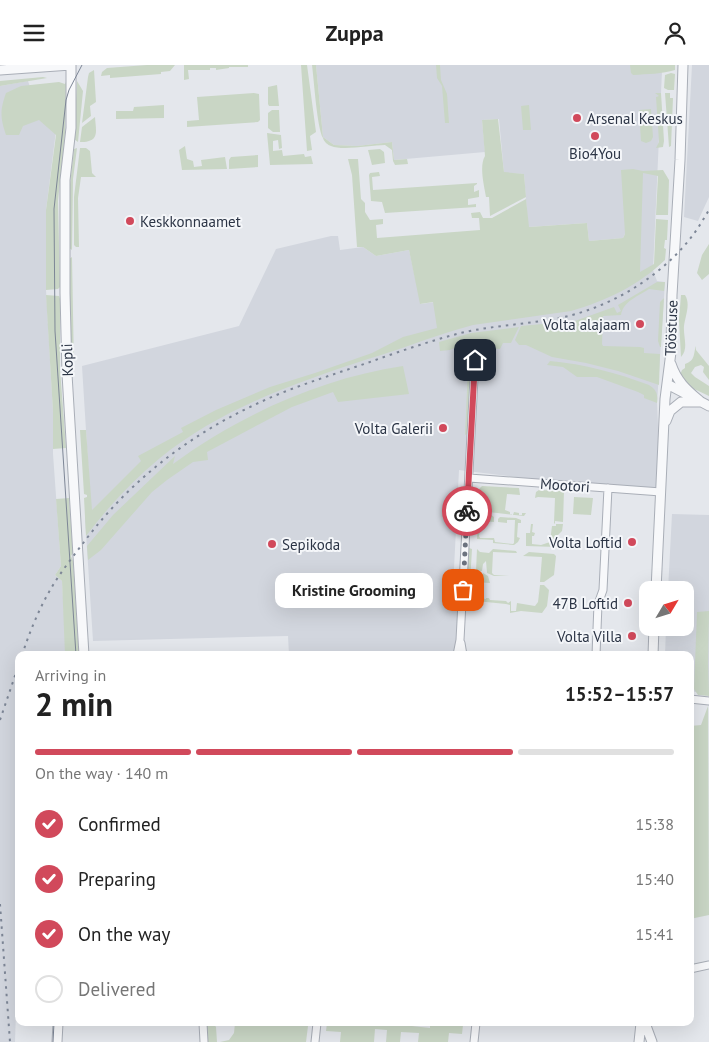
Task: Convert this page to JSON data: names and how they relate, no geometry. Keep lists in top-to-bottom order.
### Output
{
  "streets": {
    "street": ["Tööstuse", "Kopli", "Mootori"]
  },
  "crossings": [
    ["Tööstuse", "Mootori"]
  ],
  "places": [
    "Arsenal Keskus",
    "Bio4You",
    "Keskkonnaamet",
    "Volta alajaam",
    "Volta Galerii",
    "Volta Loftid",
    "Sepikoda",
    "Kristine Grooming",
    "47B Loftid",
    "Volta Villa"
  ],
  "north": "top right",
  "page": {
    "header": "Zuppa",
    "bubble": "Kristine Grooming",
    "heading": ["2 min", "Arriving in", "15:52–15:57"],
    "bar": "On the way · 140 m",
    "list": [
      ["Confirmed", "15:38"],
      ["Preparing", "15:40"],
      ["On the way", "15:41"],
      "Delivered"
    ]
  }
}
